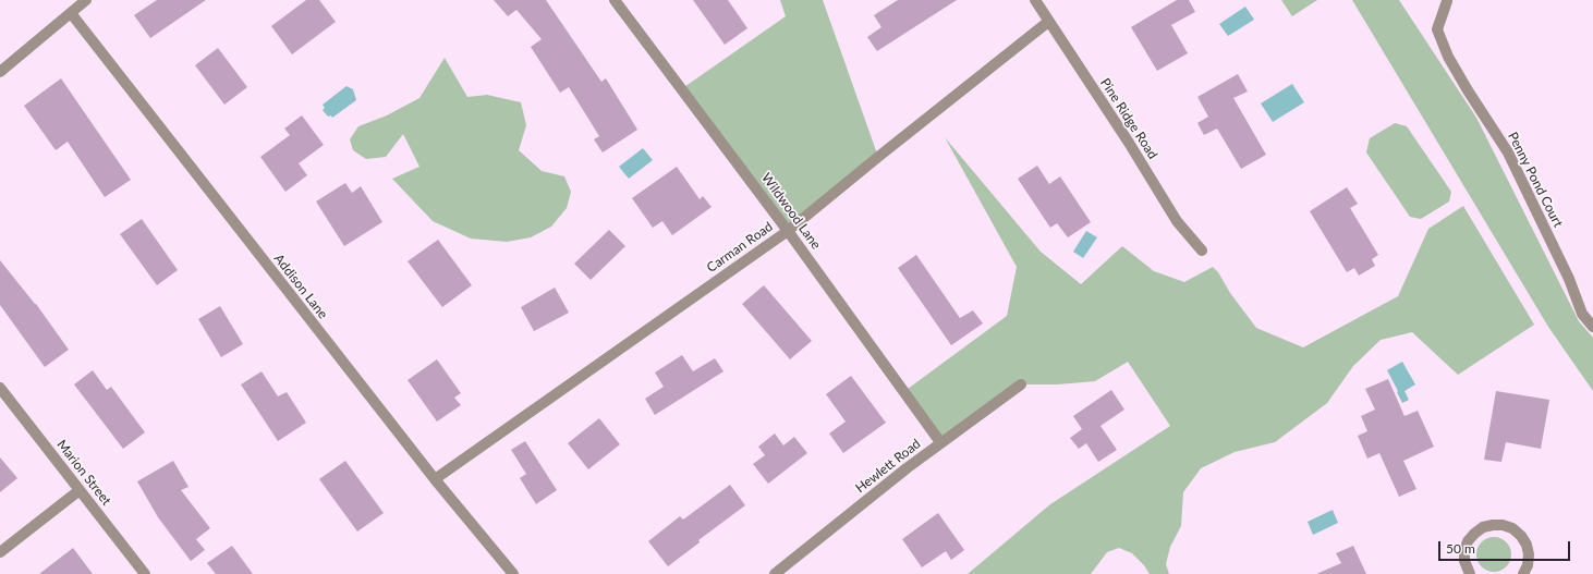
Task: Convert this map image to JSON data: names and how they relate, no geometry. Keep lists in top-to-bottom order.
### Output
{
  "streets": {
    "street": [
      "Pine Ridge Road",
      "Penny Pond Court",
      "Wildwood Lane",
      "Carman Road",
      "Addison Lane",
      "Hewlett Road",
      "Marion Street"
    ]
  },
  "crossings": [
    ["Pine Ridge Road", "Carman Road"],
    ["Wildwood Lane", "Carman Road"],
    ["Wildwood Lane", "Hewlett Road"],
    ["Carman Road", "Addison Lane"]
  ],
  "scale_bar": "50 m"
}
